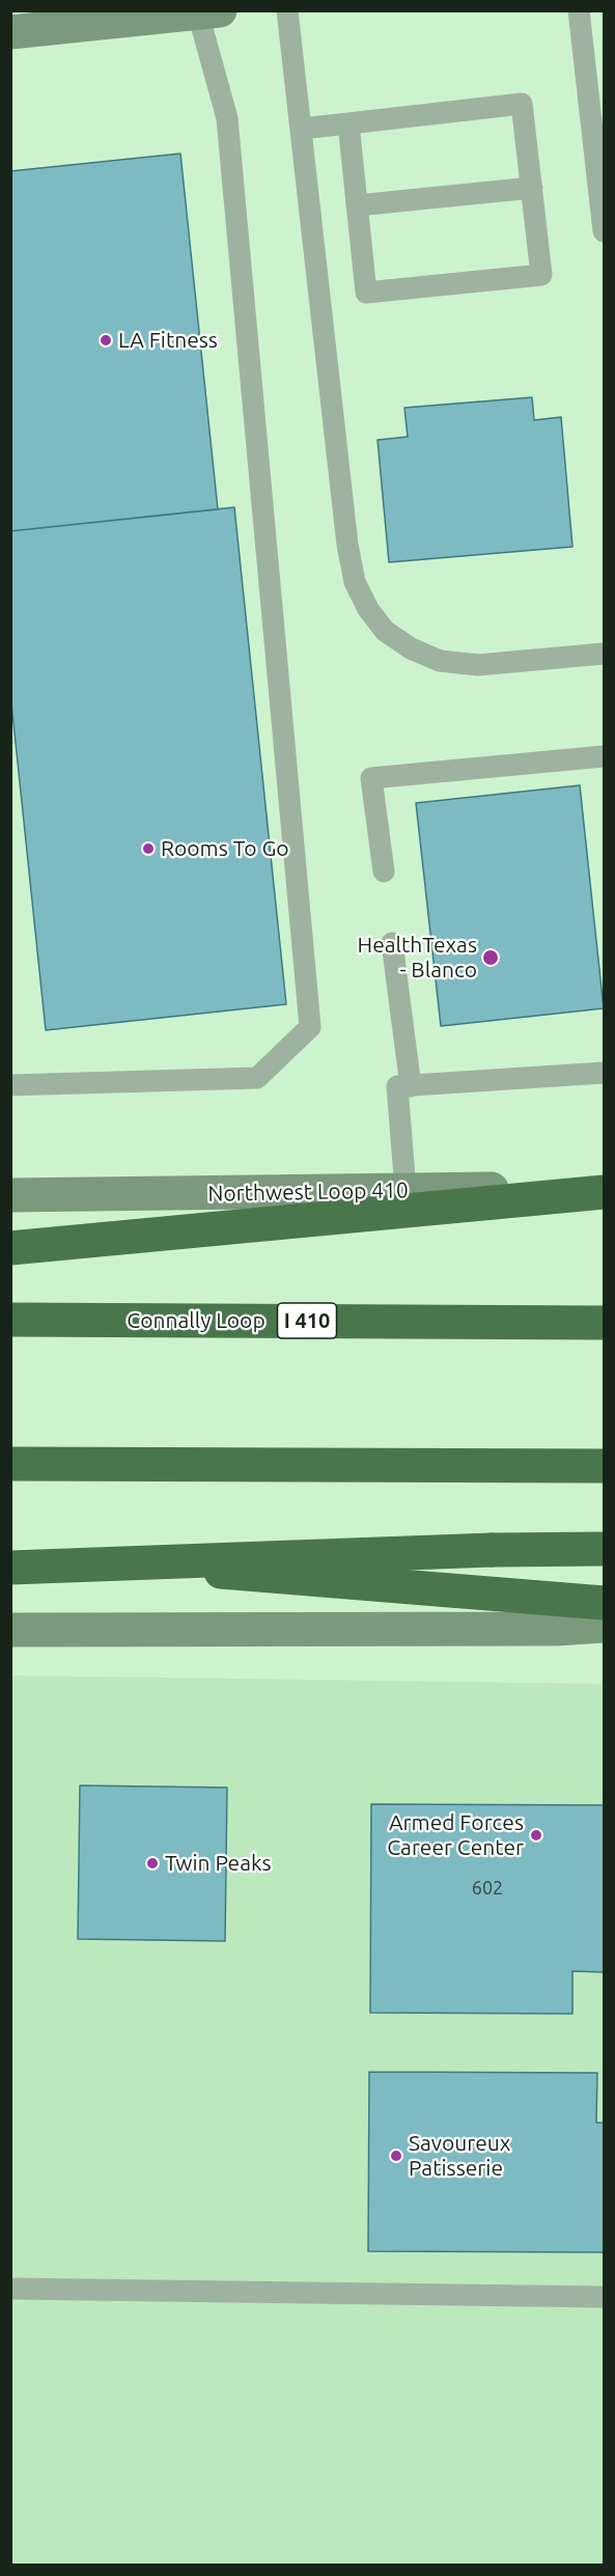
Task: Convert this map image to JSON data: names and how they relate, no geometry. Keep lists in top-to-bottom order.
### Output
{
  "streets": {
    "highway": ["Connally Loop", "I 410"],
    "main road": ["Northwest Loop 410"]
  },
  "places": [
    "LA Fitness",
    "Rooms To Go",
    "HealthTexas - Blanco",
    "Armed Forces Career Center",
    "Twin Peaks",
    "Savoureux Patisserie"
  ],
  "house_numbers": ["602"]
}
